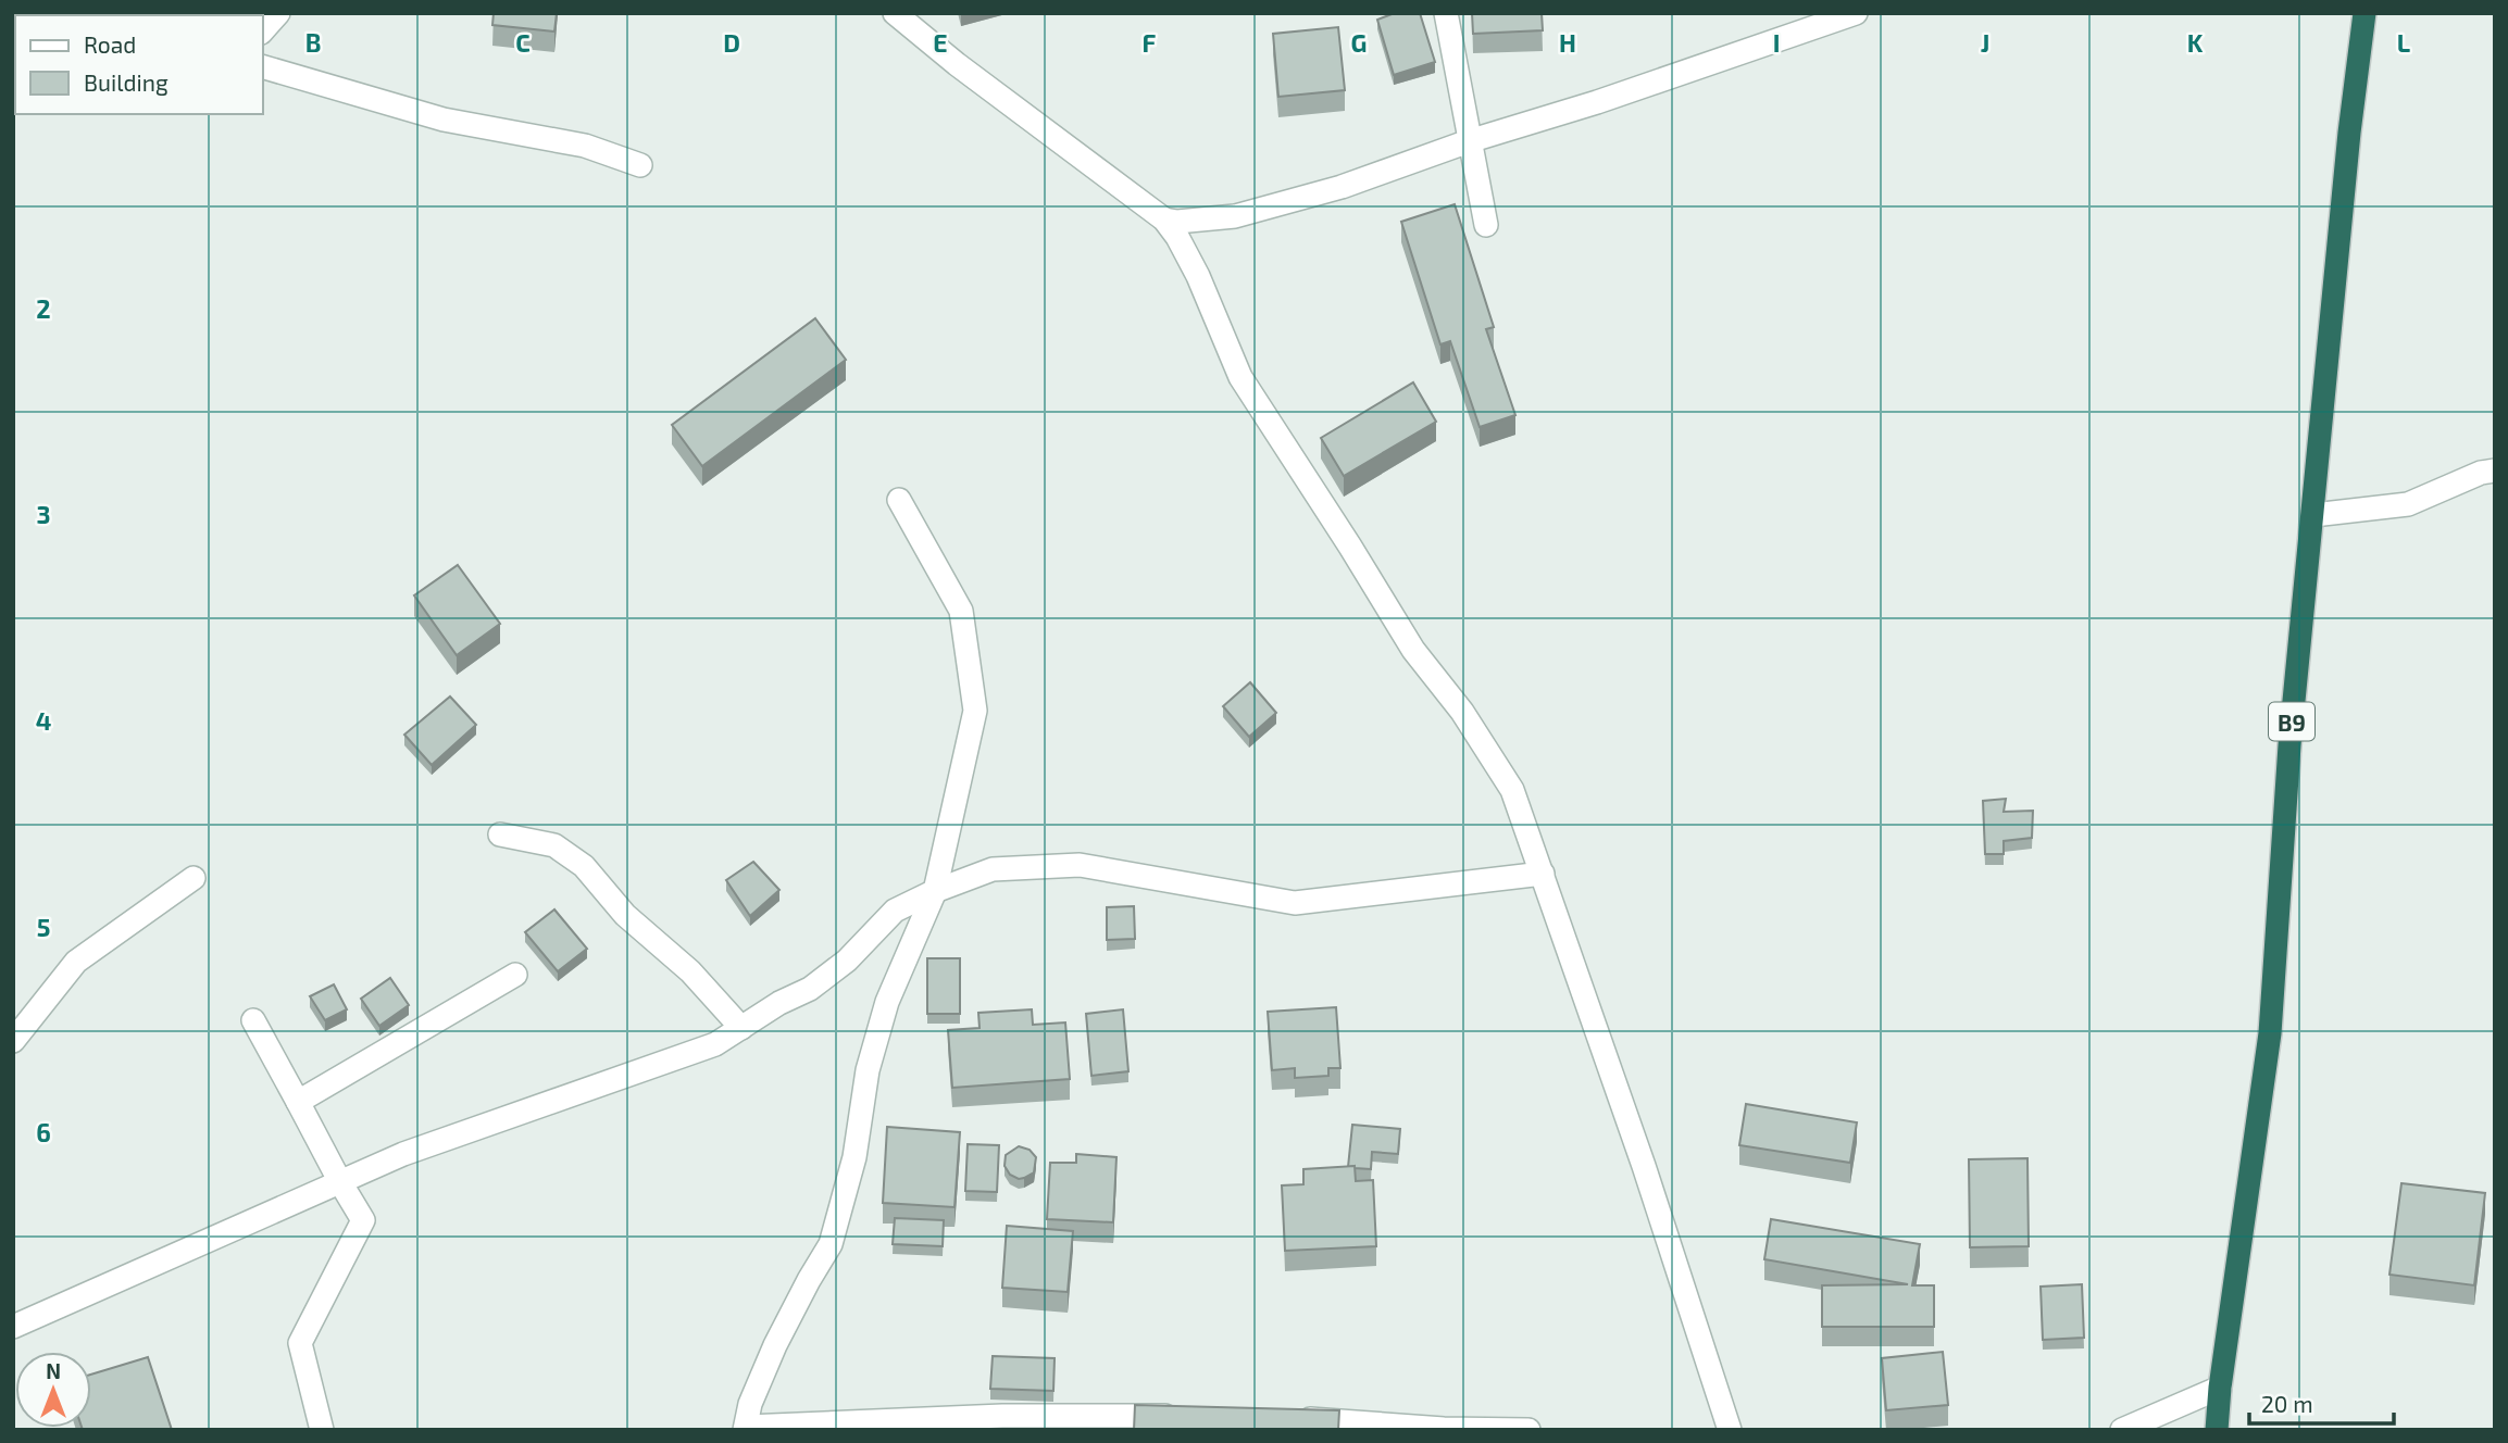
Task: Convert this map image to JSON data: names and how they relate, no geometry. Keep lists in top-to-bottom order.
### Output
{
  "streets": {
    "highway": ["B9"]
  },
  "legend": ["Road", "Building"],
  "scale_bar": "20 m",
  "north": "top",
  "grid": {
    "columns": [
      "B",
      "C",
      "D",
      "E",
      "F",
      "G",
      "H",
      "I",
      "J",
      "K",
      "L"
    ],
    "rows": [
      "2",
      "3",
      "4",
      "5",
      "6"
    ]
  }
}
